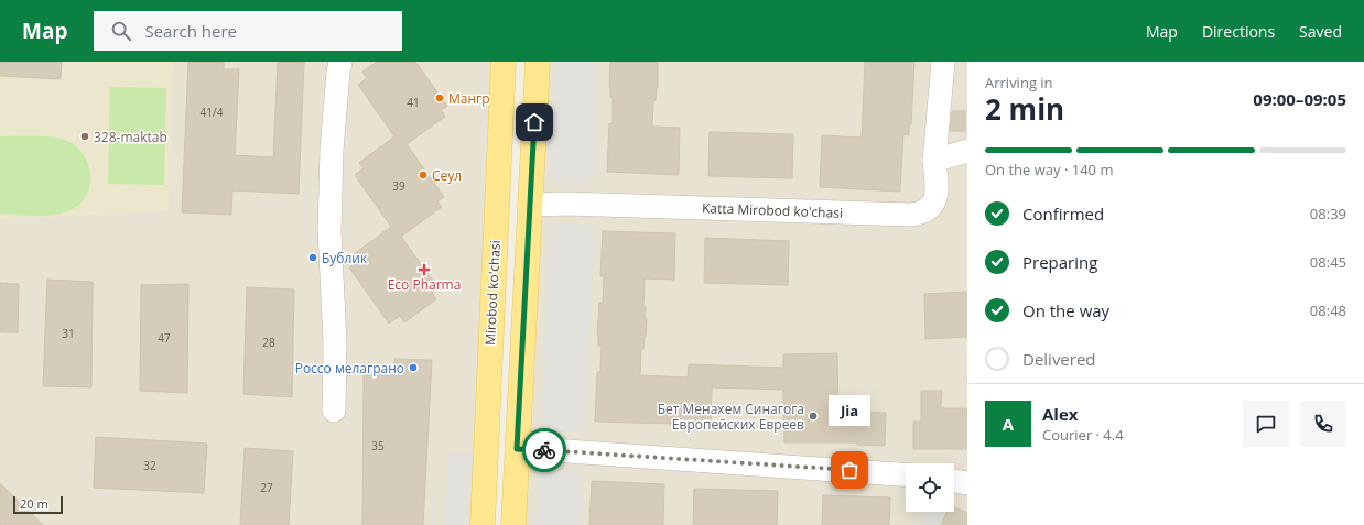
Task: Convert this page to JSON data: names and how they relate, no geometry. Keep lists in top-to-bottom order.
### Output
{
  "streets": {
    "main road": ["Mirobod ko'chasi"],
    "street": ["Katta Mirobod ko'chasi"]
  },
  "places": {
    "other": [
      "Мангр",
      "328-maktab",
      "Сеул",
      "Бублик",
      "Россо мелаграно",
      "Бет Менахем Синагога Европейских Евреев",
      "Jia"
    ],
    "health": ["Eco Pharma"]
  },
  "house_numbers": [
    "41",
    "41/4",
    "39",
    "31",
    "47",
    "28",
    "35",
    "32",
    "27"
  ],
  "scale_bar": "20 m",
  "page": {
    "header": "Map",
    "search": "Search here",
    "nav": ["Map", "Directions", "Saved"],
    "heading": ["2 min", "Arriving in", "09:00–09:05"],
    "panel": ["Alex", "Courier · 4.4"],
    "bar": "On the way · 140 m",
    "list": [
      ["Confirmed", "08:39"],
      ["Preparing", "08:45"],
      ["On the way", "08:48"],
      "Delivered"
    ],
    "bubble": "Jia",
    "round": "A",
    "scale": "20 m"
  }
}
